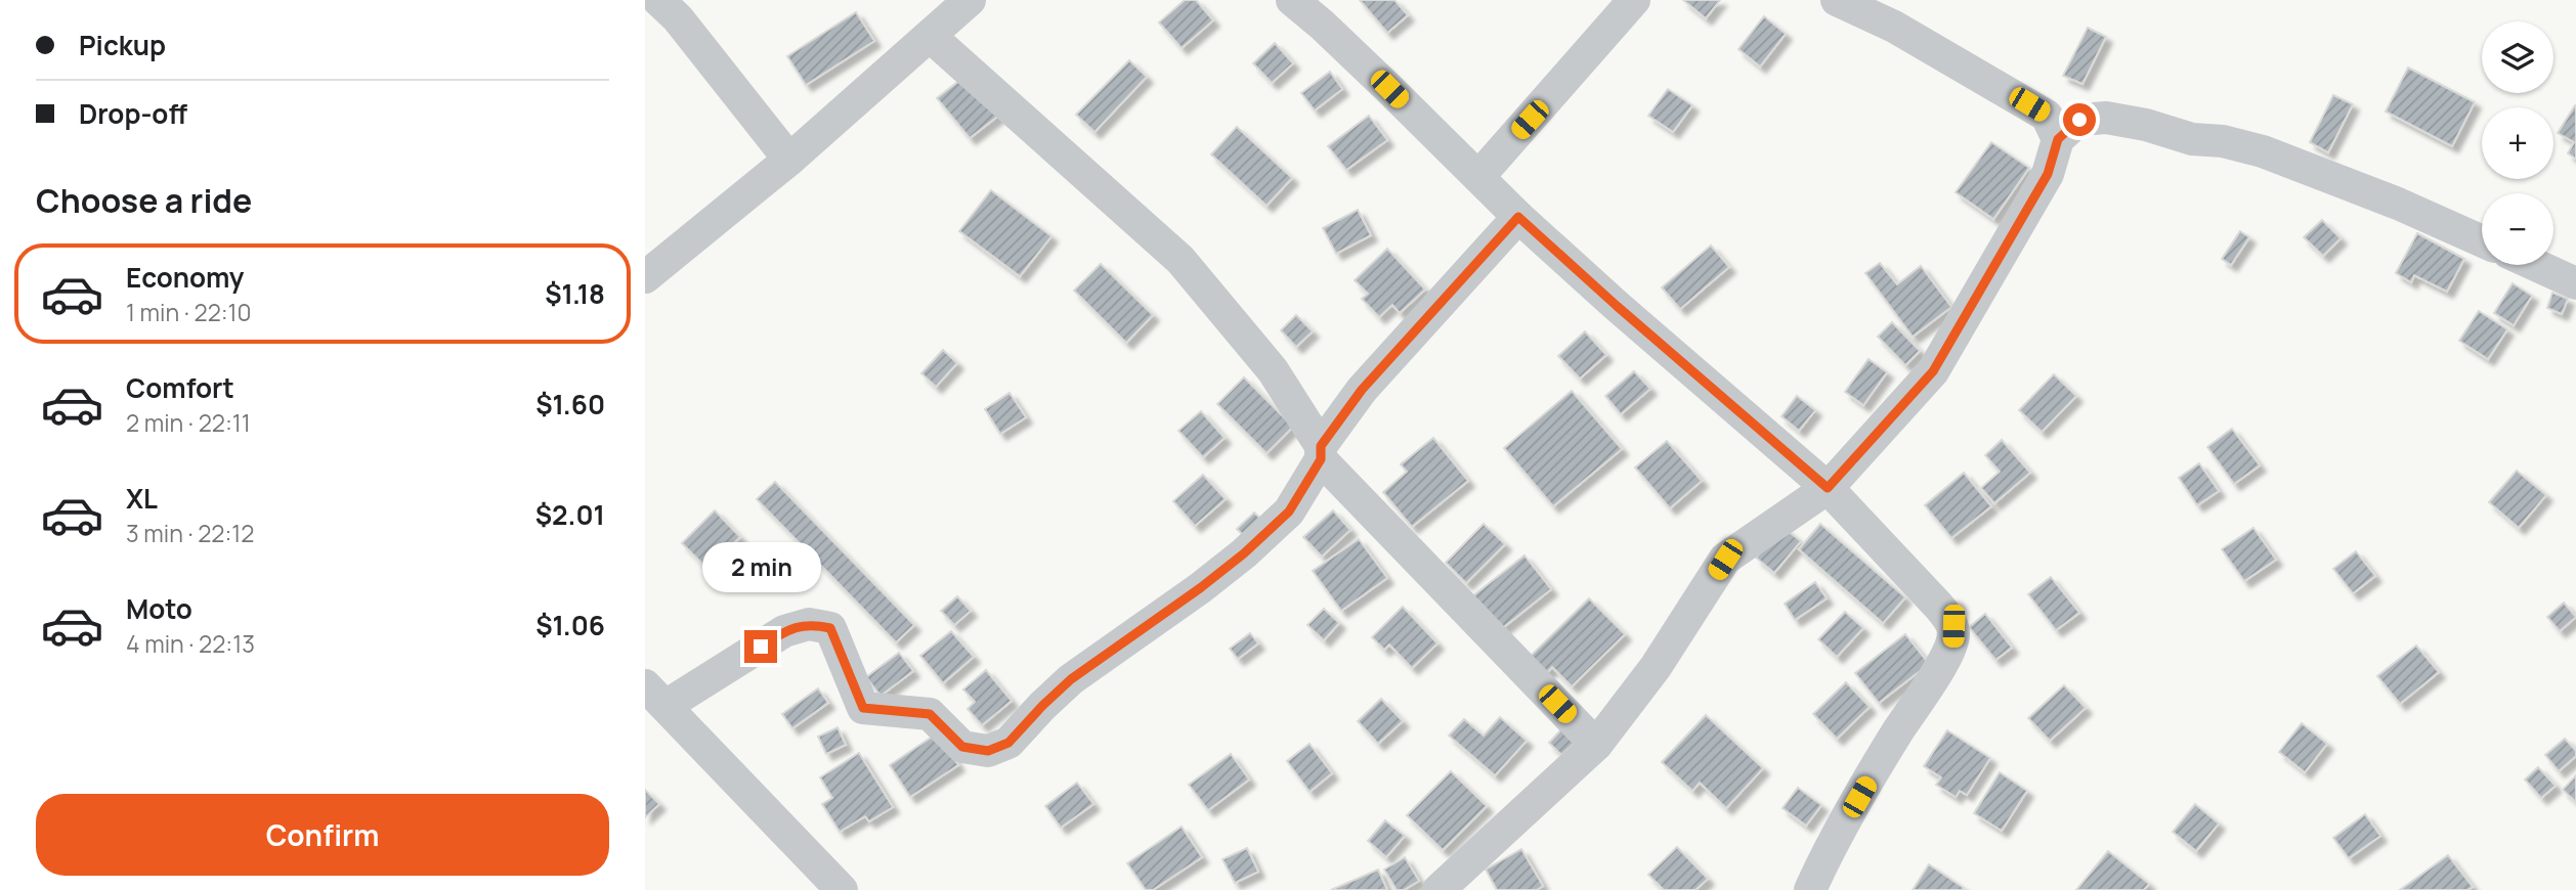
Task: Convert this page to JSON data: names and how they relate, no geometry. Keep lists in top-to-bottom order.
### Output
{
  "page": {
    "banner": ["Pickup", "Drop-off"],
    "map_buttons": ["+", "−"],
    "heading": "Choose a ride",
    "list": [
      {
        "name": "Economy",
        "note": "1 min · 22:10",
        "value": "$1.18"
      },
      {
        "name": "Comfort",
        "note": "2 min · 22:11",
        "value": "$1.60"
      },
      {
        "name": "XL",
        "note": "3 min · 22:12",
        "value": "$2.01"
      },
      {
        "name": "Moto",
        "note": "4 min · 22:13",
        "value": "$1.06"
      }
    ],
    "bubble": "2 min",
    "buttons": "Confirm"
  }
}
